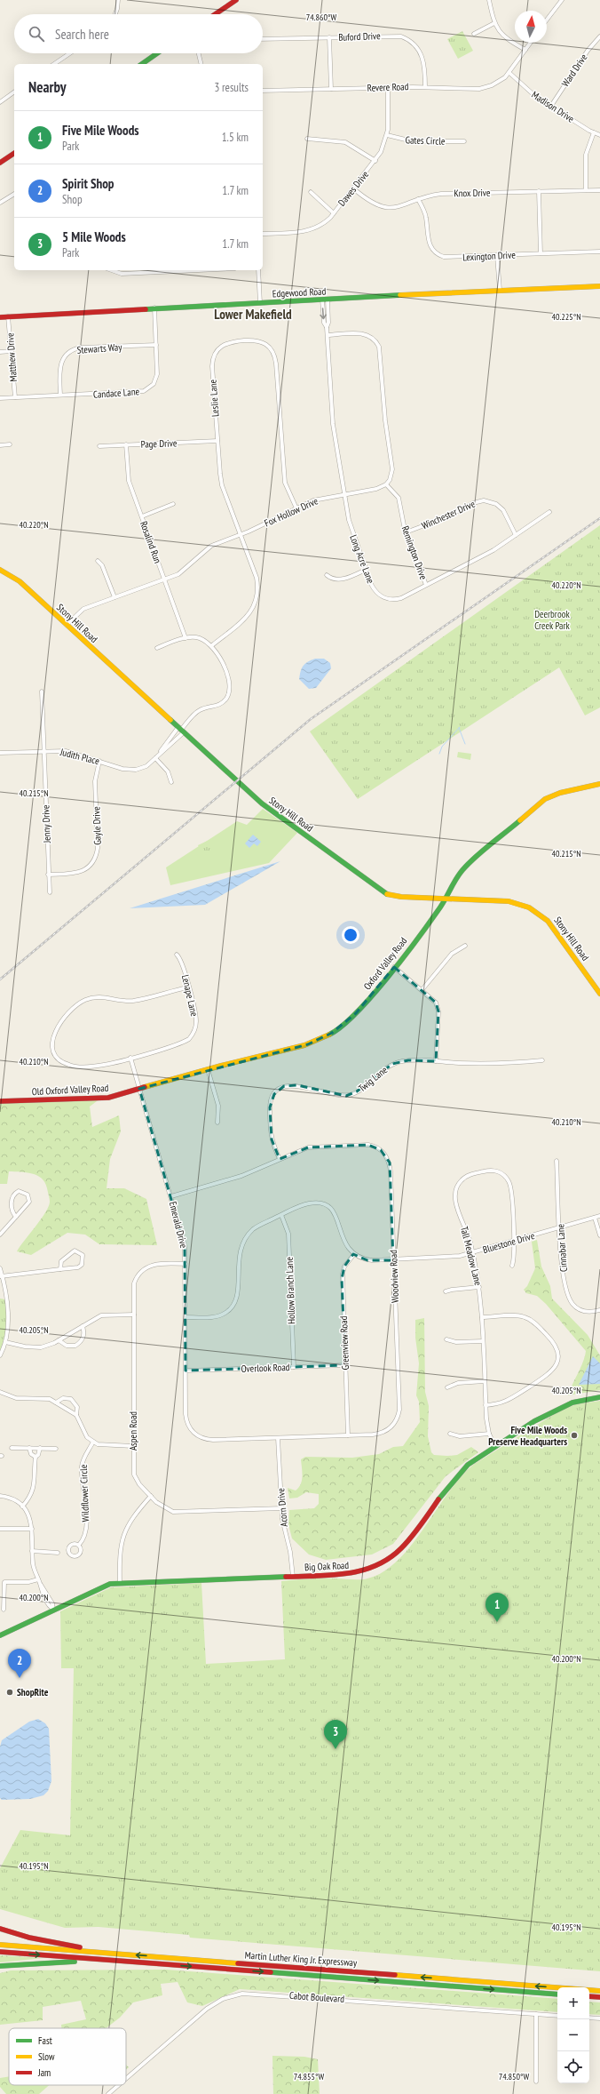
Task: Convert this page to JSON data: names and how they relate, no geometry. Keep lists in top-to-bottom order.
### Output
{
  "streets": {
    "main road": [
      "Edgewood Road",
      "Stony Hill Road",
      "Oxford Valley Road",
      "Old Oxford Valley Road",
      "Big Oak Road",
      "Martin Luther King Jr. Expressway"
    ],
    "street": [
      "Buford Drive",
      "Ward Drive",
      "Revere Road",
      "Madison Drive",
      "Gates Circle",
      "Dawes Drive",
      "Knox Drive",
      "Lexington Drive",
      "Stewarts Way",
      "Matthew Drive",
      "Candace Lane",
      "Leslie Lane",
      "Page Drive",
      "Fox Hollow Drive",
      "Winchester Drive",
      "Rosalind Run",
      "Remington Drive",
      "Long Acre Lane",
      "Judith Place",
      "Jenny Drive",
      "Gayle Drive",
      "Lenape Lane",
      "Twig Lane",
      "Emerald Drive",
      "Bluestone Drive",
      "Cinnabar Lane",
      "Tall Meadow Lane",
      "Woodview Road",
      "Hollow Branch Lane",
      "Greenview Road",
      "Overlook Road",
      "Aspen Road",
      "Wildflower Circle",
      "Acorn Drive",
      "Cabot Boulevard"
    ]
  },
  "crossings": [
    ["Buford Drive", "Revere Road"],
    ["Ward Drive", "Madison Drive"],
    ["Revere Road", "Madison Drive"],
    ["Revere Road", "Dawes Drive"],
    ["Gates Circle", "Dawes Drive"],
    ["Dawes Drive", "Knox Drive"],
    ["Knox Drive", "Lexington Drive"],
    ["Edgewood Road", "Matthew Drive"],
    ["Edgewood Road", "Candace Lane"],
    ["Edgewood Road", "Long Acre Lane"],
    ["Stewarts Way", "Candace Lane"],
    ["Matthew Drive", "Candace Lane"],
    ["Leslie Lane", "Page Drive"],
    ["Leslie Lane", "Fox Hollow Drive"],
    ["Page Drive", "Rosalind Run"],
    ["Fox Hollow Drive", "Rosalind Run"],
    ["Fox Hollow Drive", "Remington Drive"],
    ["Fox Hollow Drive", "Long Acre Lane"],
    ["Fox Hollow Drive", "Stony Hill Road"],
    ["Winchester Drive", "Remington Drive"],
    ["Winchester Drive", "Long Acre Lane"],
    ["Remington Drive", "Long Acre Lane"],
    ["Stony Hill Road", "Judith Place"],
    ["Stony Hill Road", "Oxford Valley Road"],
    ["Judith Place", "Jenny Drive"],
    ["Judith Place", "Gayle Drive"],
    ["Jenny Drive", "Gayle Drive"],
    ["Oxford Valley Road", "Old Oxford Valley Road"],
    ["Oxford Valley Road", "Emerald Drive"],
    ["Lenape Lane", "Emerald Drive"],
    ["Twig Lane", "Woodview Road"],
    ["Old Oxford Valley Road", "Emerald Drive"],
    ["Emerald Drive", "Woodview Road"],
    ["Emerald Drive", "Overlook Road"],
    ["Emerald Drive", "Aspen Road"],
    ["Bluestone Drive", "Cinnabar Lane"],
    ["Bluestone Drive", "Tall Meadow Lane"],
    ["Bluestone Drive", "Woodview Road"],
    ["Bluestone Drive", "Greenview Road"],
    ["Tall Meadow Lane", "Big Oak Road"],
    ["Woodview Road", "Greenview Road"],
    ["Woodview Road", "Acorn Drive"],
    ["Hollow Branch Lane", "Overlook Road"],
    ["Greenview Road", "Overlook Road"],
    ["Aspen Road", "Acorn Drive"],
    ["Acorn Drive", "Big Oak Road"]
  ],
  "districts": ["Lower Makefield"],
  "parks": ["Deerbrook Creek Park"],
  "places": ["Five Mile Woods Preserve Headquarters", "ShopRite"],
  "legend": ["Fast", "Slow", "Jam"],
  "north": "top",
  "page": {
    "search": "Search here",
    "heading": ["Nearby", "3 results"],
    "list": [
      {
        "mark": "1",
        "name": "Five Mile Woods",
        "note": "Park",
        "value": "1.5 km"
      },
      {
        "mark": "2",
        "name": "Spirit Shop",
        "note": "Shop",
        "value": "1.7 km"
      },
      {
        "mark": "3",
        "name": "5 Mile Woods",
        "note": "Park",
        "value": "1.7 km"
      }
    ],
    "pins": ["1", "2", "3"],
    "map_buttons": ["+", "−"]
  },
  "coordinates": [
    "74.860°W",
    "40.225°N",
    "40.220°N",
    "40.215°N",
    "40.210°N",
    "40.205°N",
    "40.200°N",
    "40.195°N",
    "74.855°W",
    "74.850°W"
  ]
}
